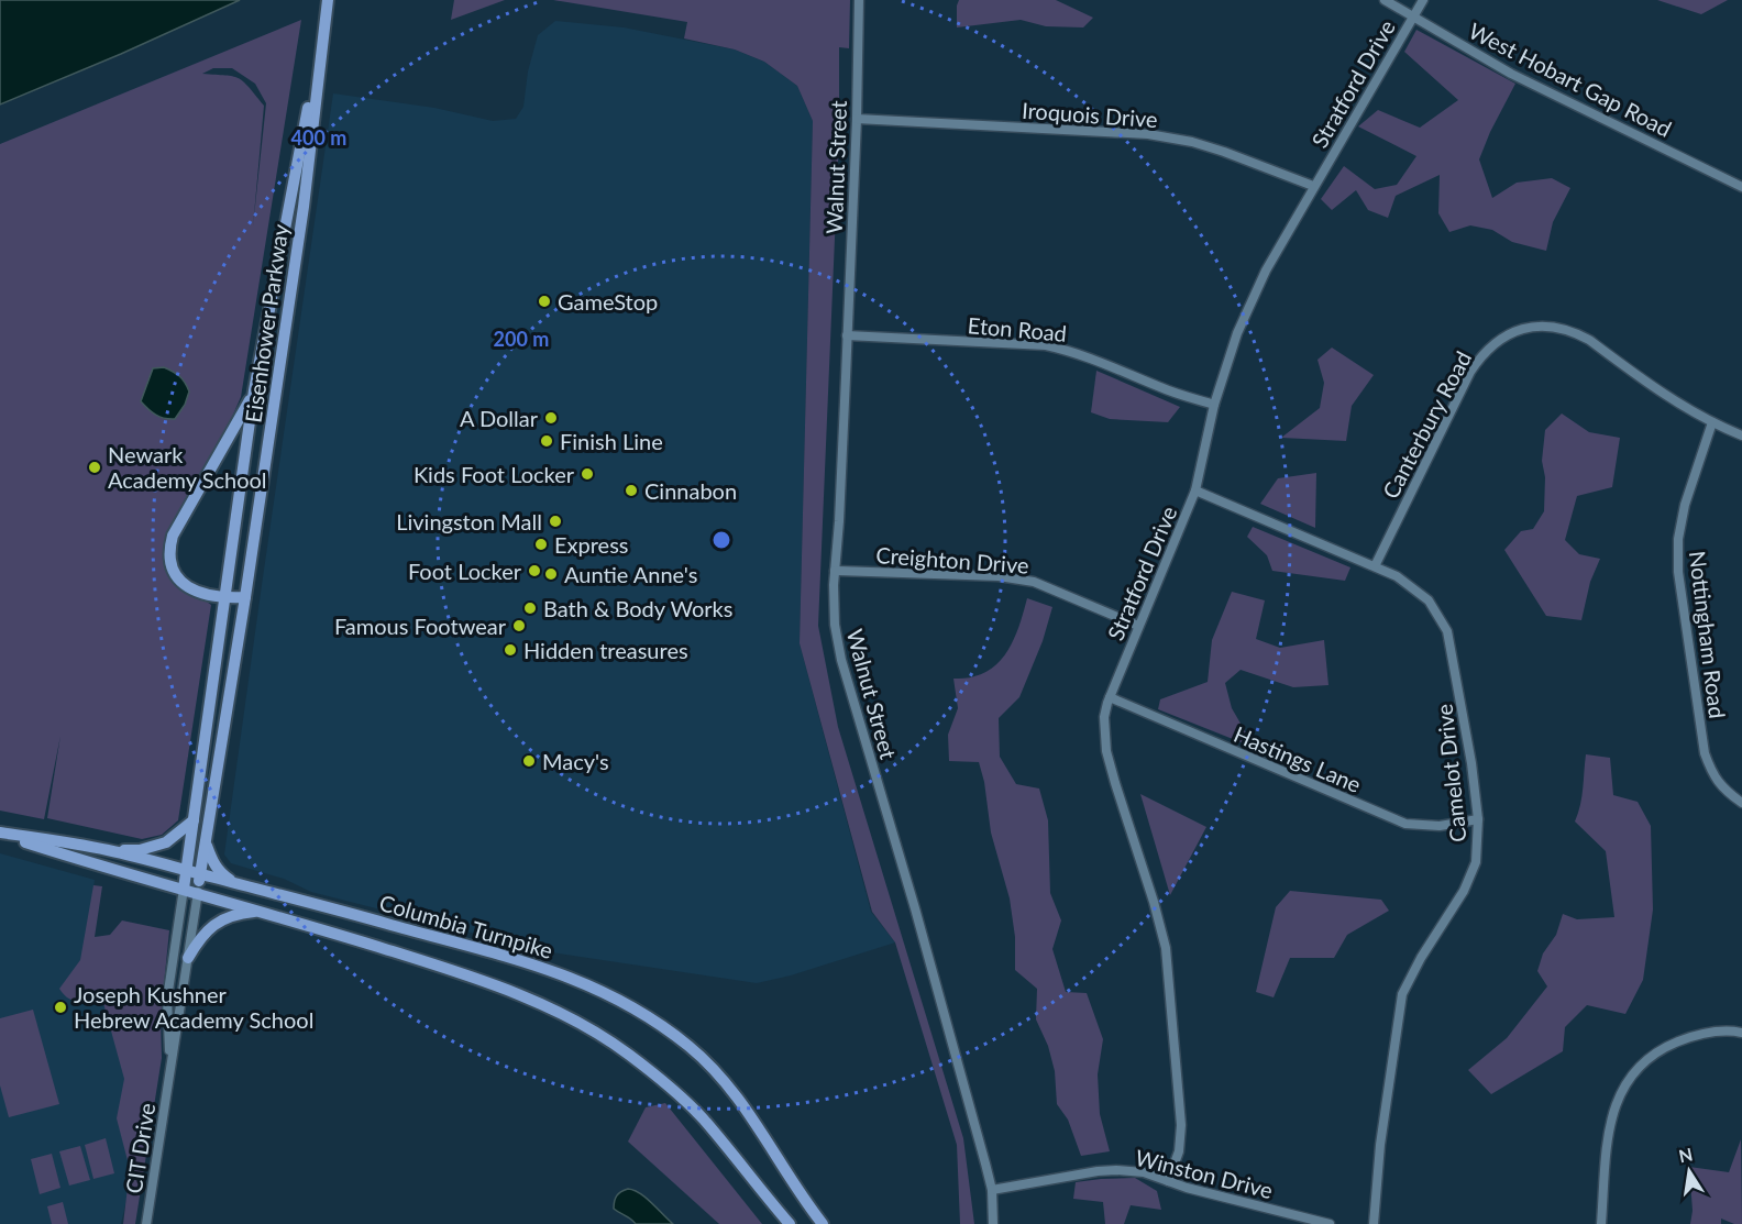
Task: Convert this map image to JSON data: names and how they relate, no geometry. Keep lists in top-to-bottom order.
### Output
{
  "streets": {
    "main road": ["Eisenhower Parkway", "Columbia Turnpike"],
    "street": [
      "West Hobart Gap Road",
      "Stratford Drive",
      "Iroquois Drive",
      "Walnut Street",
      "Eton Road",
      "Canterbury Road",
      "Creighton Drive",
      "Nottingham Road",
      "Hastings Lane",
      "Camelot Drive",
      "CIT Drive",
      "Winston Drive"
    ]
  },
  "crossings": [
    ["West Hobart Gap Road", "Stratford Drive"],
    ["Stratford Drive", "Iroquois Drive"],
    ["Stratford Drive", "Eton Road"],
    ["Stratford Drive", "Creighton Drive"],
    ["Stratford Drive", "Hastings Lane"],
    ["Stratford Drive", "Camelot Drive"],
    ["Stratford Drive", "Winston Drive"],
    ["Iroquois Drive", "Walnut Street"],
    ["Walnut Street", "Eton Road"],
    ["Walnut Street", "Creighton Drive"],
    ["Walnut Street", "Winston Drive"],
    ["Eisenhower Parkway", "Columbia Turnpike"],
    ["Eisenhower Parkway", "CIT Drive"],
    ["Canterbury Road", "Nottingham Road"],
    ["Canterbury Road", "Camelot Drive"],
    ["Hastings Lane", "Camelot Drive"],
    ["Columbia Turnpike", "CIT Drive"]
  ],
  "places": [
    "GameStop",
    "A Dollar",
    "Finish Line",
    "Newark Academy School",
    "Kids Foot Locker",
    "Cinnabon",
    "Livingston Mall",
    "Express",
    "Foot Locker",
    "Auntie Anne's",
    "Bath & Body Works",
    "Famous Footwear",
    "Hidden treasures",
    "Macy's",
    "Joseph Kushner Hebrew Academy School"
  ],
  "north": "top",
  "rings": ["400 m", "200 m"]
}
